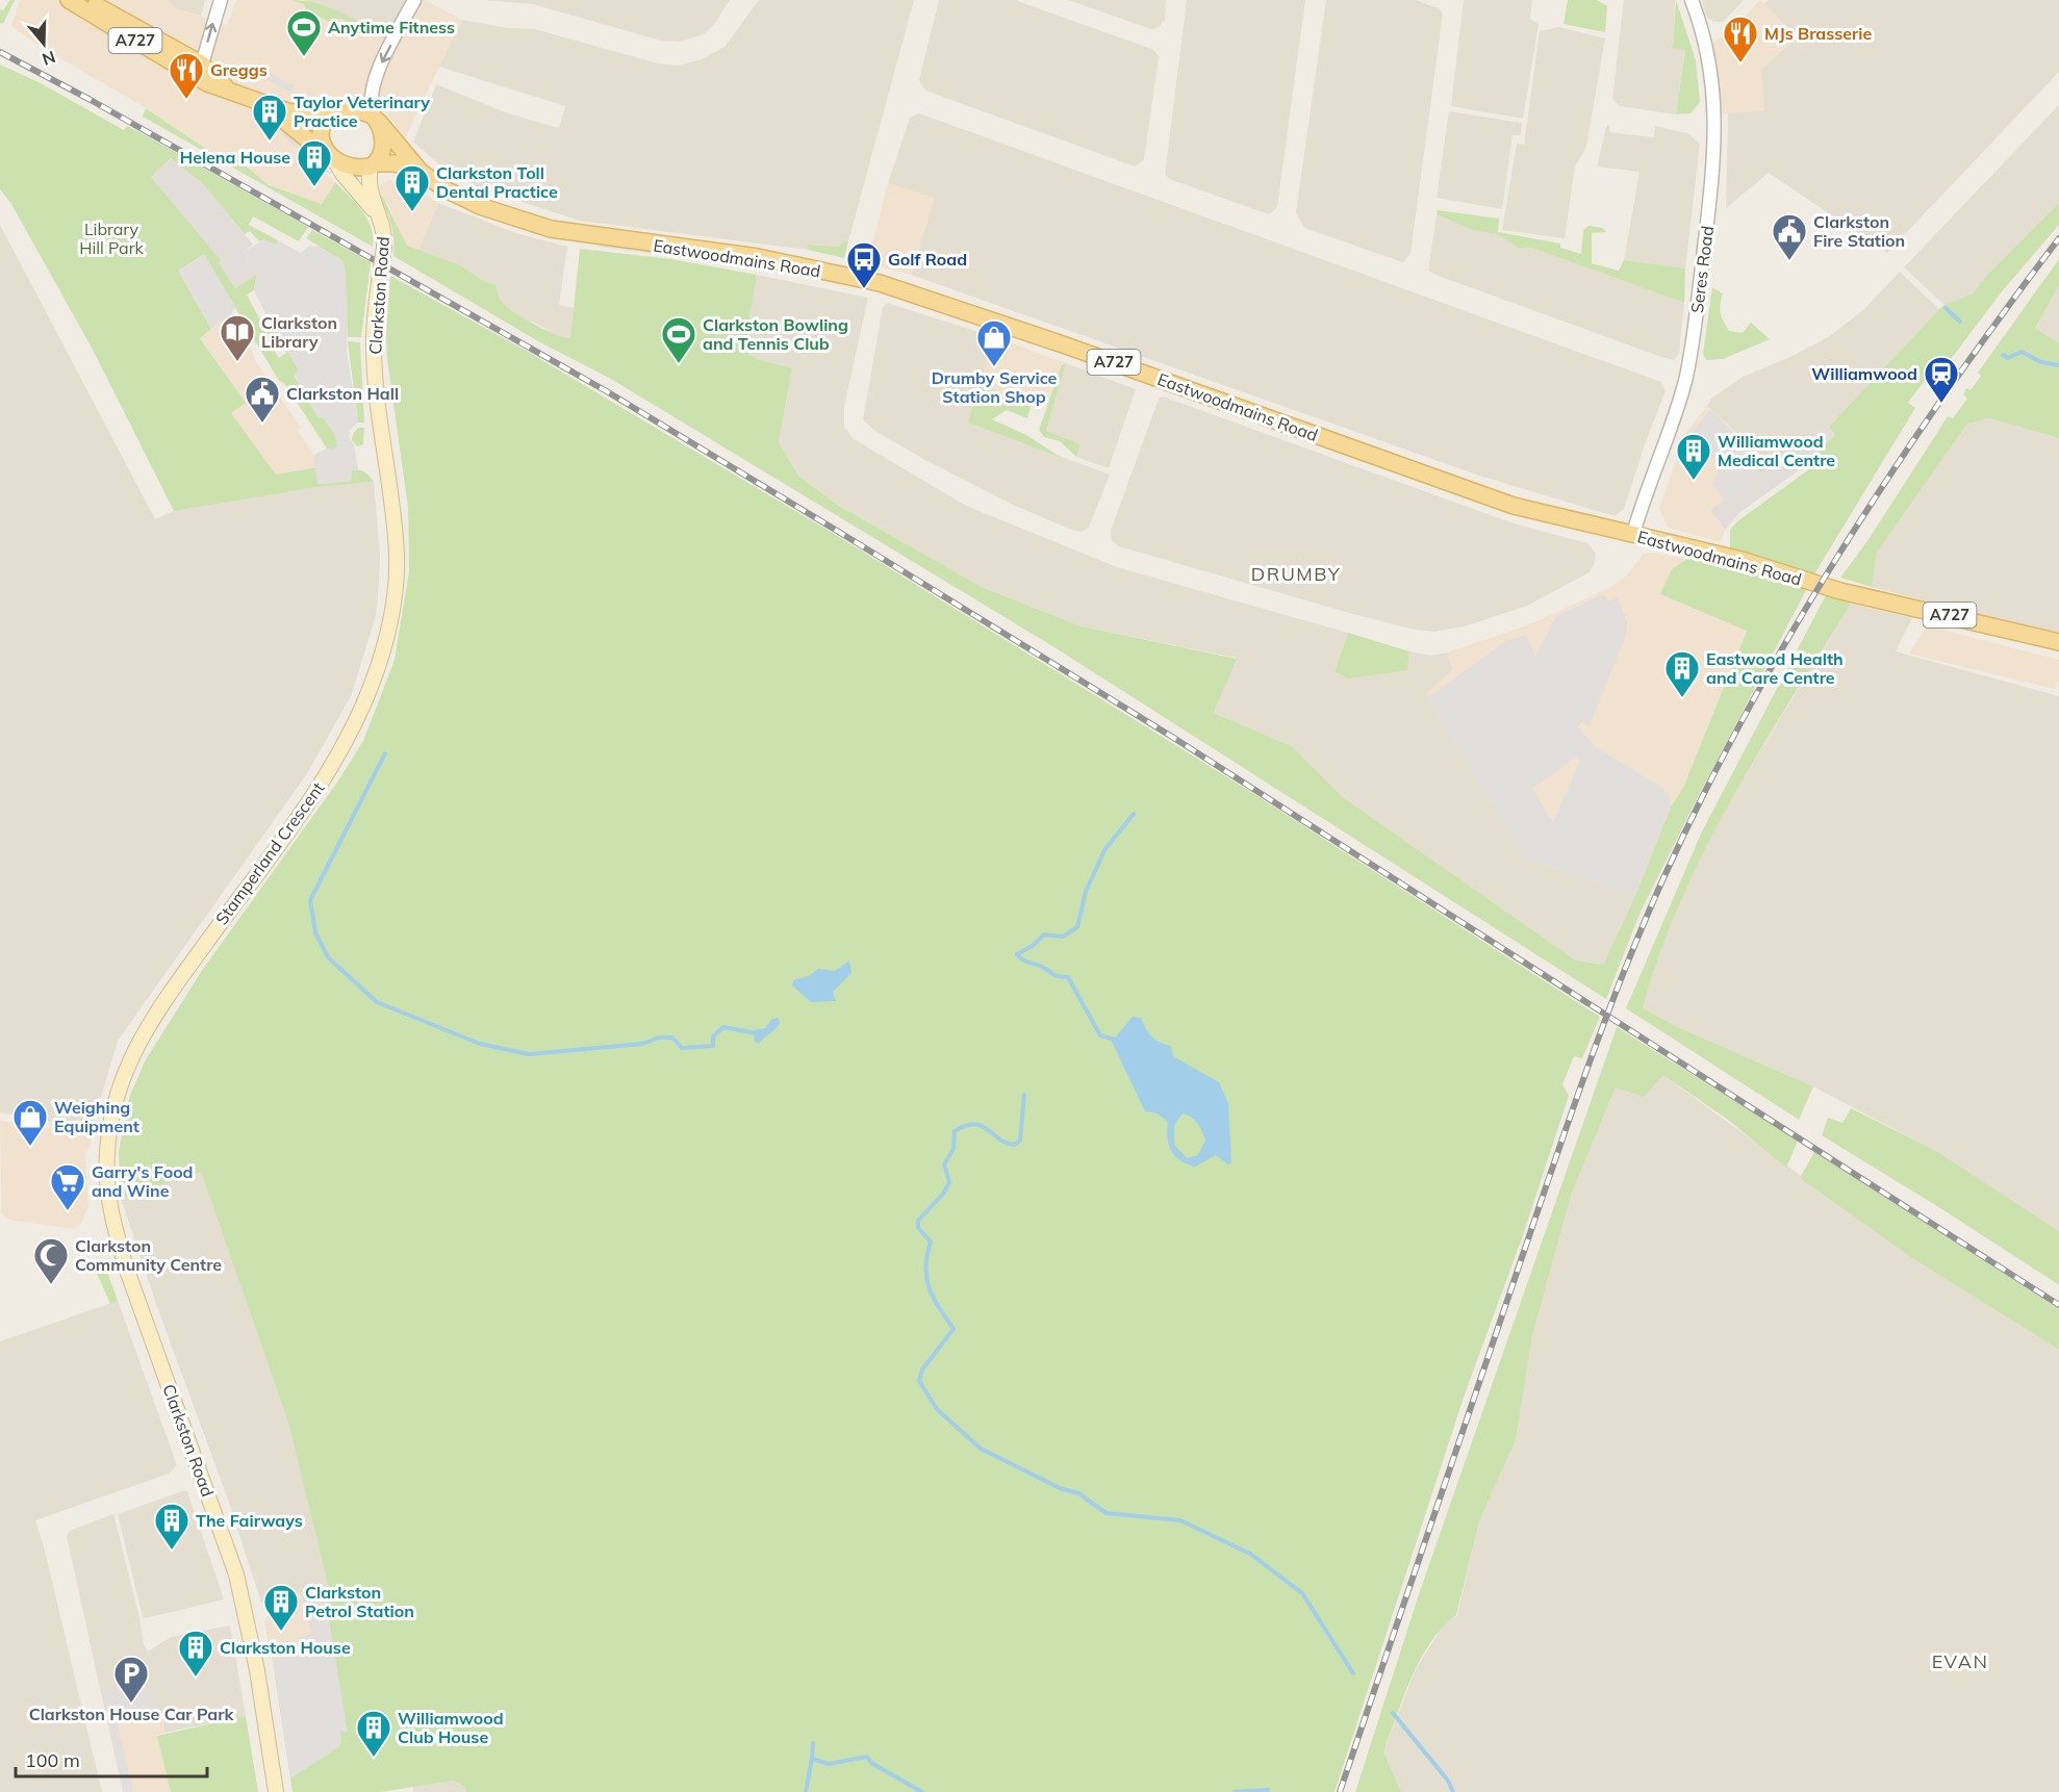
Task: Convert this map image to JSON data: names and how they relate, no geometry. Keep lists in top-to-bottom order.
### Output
{
  "streets": {
    "main road": [
      "A727",
      "Eastwoodmains Road",
      "Clarkston Road",
      "Stamperland Crescent"
    ],
    "street": ["Seres Road"]
  },
  "crossings": [
    ["A727", "Eastwoodmains Road"],
    ["A727", "Clarkston Road"],
    ["Eastwoodmains Road", "Seres Road"],
    ["Eastwoodmains Road", "Clarkston Road"],
    ["Clarkston Road", "Stamperland Crescent"]
  ],
  "districts": ["DRUMBY", "EVAN"],
  "parks": ["Library Hill Park"],
  "places": {
    "sports": ["Anytime Fitness", "Clarkston Bowling and Tennis Club"],
    "restaurant": ["MJs Brasserie", "Greggs"],
    "building": [
      "Taylor Veterinary Practice",
      "Helena House",
      "Clarkston Toll Dental Practice",
      "Williamwood Medical Centre",
      "Eastwood Health and Care Centre",
      "The Fairways",
      "Clarkston Petrol Station",
      "Clarkston House",
      "Williamwood Club House"
    ],
    "public building": ["Clarkston Fire Station", "Clarkston Hall"],
    "bus stop": ["Golf Road"],
    "library": ["Clarkston Library"],
    "shop": ["Drumby Service Station Shop", "Weighing Equipment"],
    "station": ["Williamwood"],
    "supermarket": ["Garry's Food and Wine"],
    "mosque": ["Clarkston Community Centre"],
    "parking": ["Clarkston House Car Park"]
  },
  "scale_bar": "100 m",
  "north": "bottom"
}
